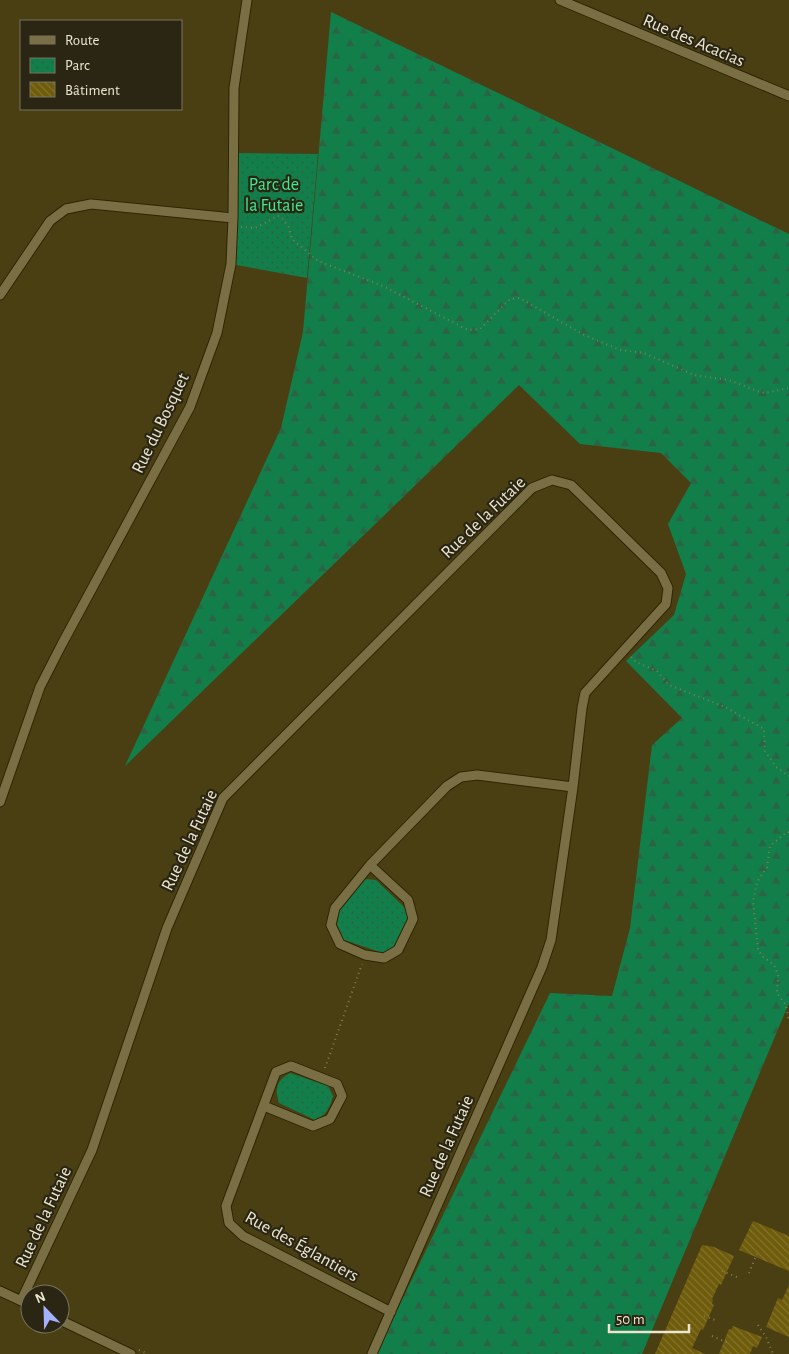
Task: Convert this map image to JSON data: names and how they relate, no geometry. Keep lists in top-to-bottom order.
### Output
{
  "streets": {
    "street": [
      "Rue des Acacias",
      "Rue du Bosquet",
      "Rue de la Futaie",
      "Rue des Églantiers"
    ]
  },
  "crossings": [
    ["Rue de la Futaie", "Rue des Églantiers"]
  ],
  "parks": ["Parc de la Futaie"],
  "legend": ["Route", "Parc", "Bâtiment"],
  "scale_bar": "50 m",
  "north": "top left"
}
